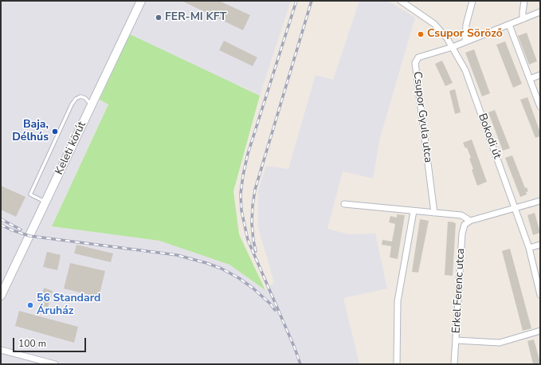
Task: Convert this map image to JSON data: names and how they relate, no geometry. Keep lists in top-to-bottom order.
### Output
{
  "streets": {
    "main road": ["Keleti körút"],
    "street": ["Csupor Gyula utca", "Bokodi út", "Erkel Ferenc utca"]
  },
  "crossings": [
    ["Csupor Gyula utca", "Bokodi út"]
  ],
  "places": [
    "FER-MI KFT",
    "Csupor Söröző",
    "Baja, Délhús",
    "56 Standard Áruház"
  ],
  "scale_bar": "100 m"
}
